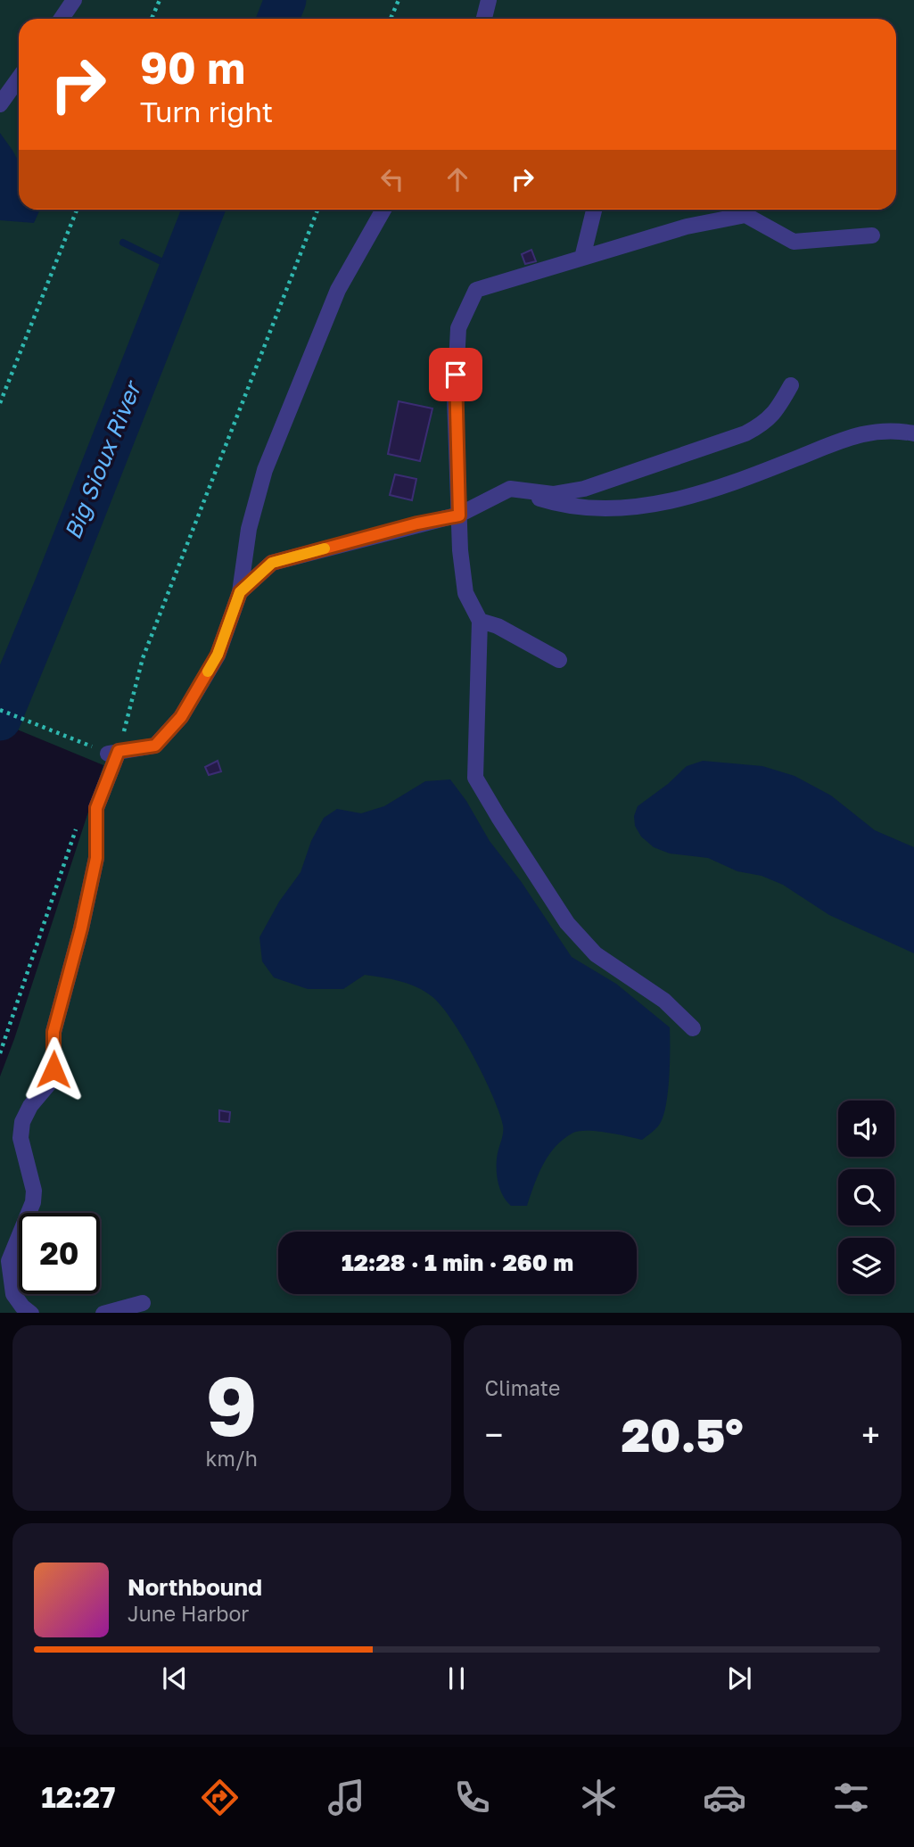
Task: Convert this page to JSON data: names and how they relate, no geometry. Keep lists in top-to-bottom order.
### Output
{
  "water": ["Big Sioux River"],
  "page": {
    "turn": ["90 m", "Turn right"],
    "limit": "20",
    "trip": "12:28 · 1 min · 260 m",
    "tile": [
      ["9", "km/h"],
      "Climate"
    ],
    "heat": ["−", "20.5°", "+"],
    "song": ["Northbound", "June Harbor"],
    "tabs": "12:27"
  }
}
